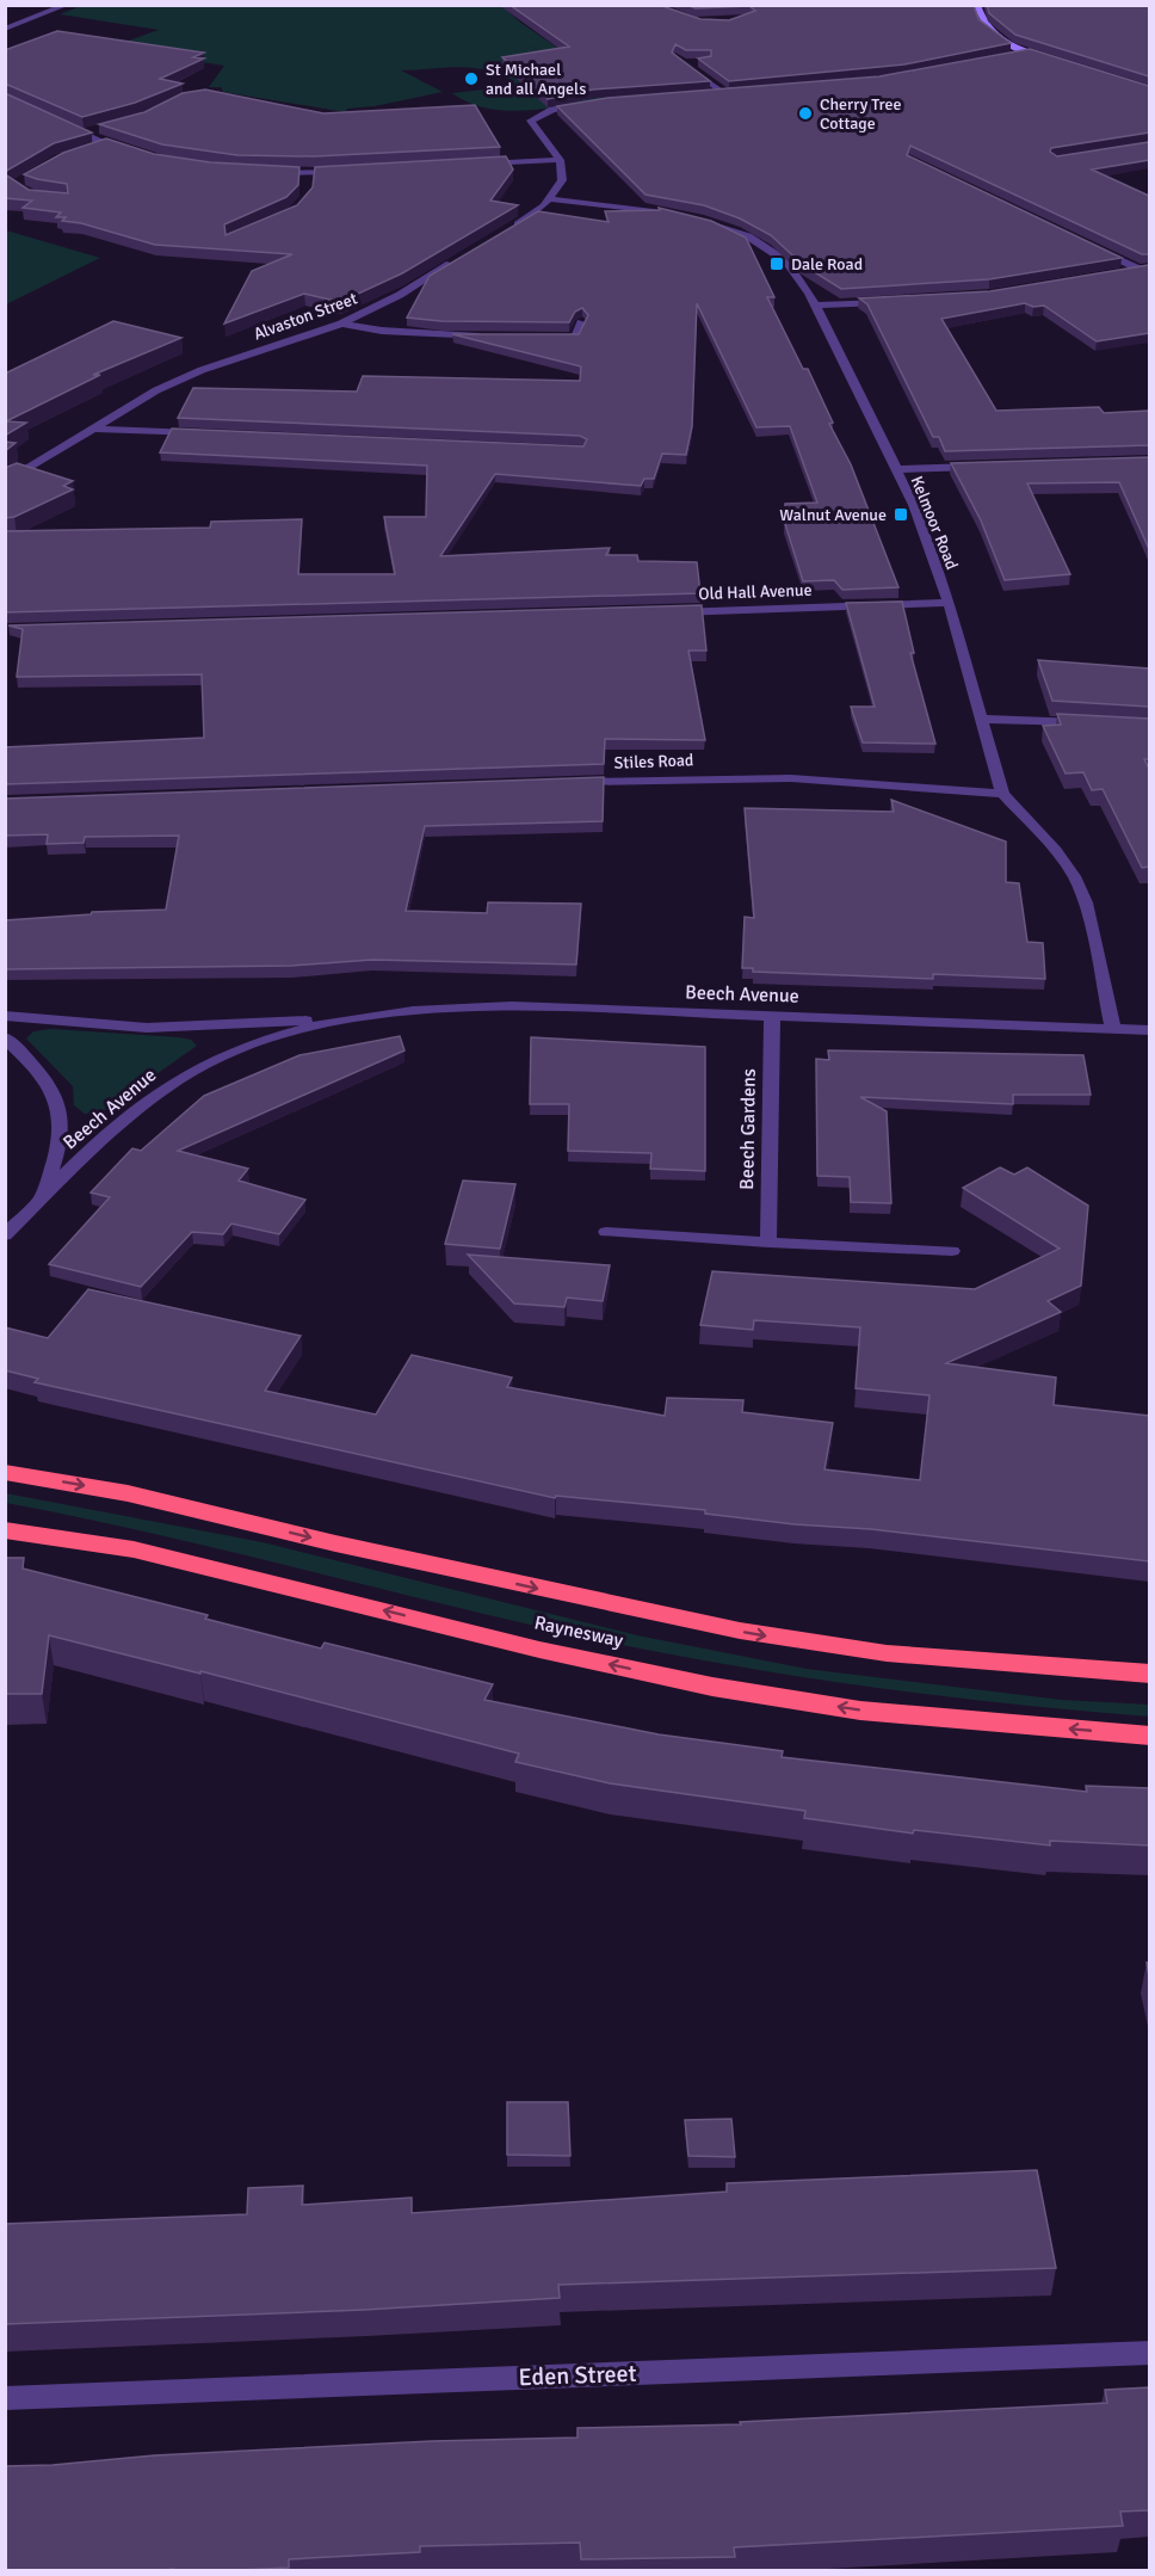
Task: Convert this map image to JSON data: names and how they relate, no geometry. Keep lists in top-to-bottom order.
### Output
{
  "streets": {
    "highway": ["Raynesway"],
    "street": [
      "Alvaston Street",
      "Kelmoor Road",
      "Old Hall Avenue",
      "Stiles Road",
      "Beech Avenue",
      "Beech Gardens",
      "Eden Street"
    ]
  },
  "crossings": [
    ["Kelmoor Road", "Old Hall Avenue"],
    ["Kelmoor Road", "Stiles Road"],
    ["Kelmoor Road", "Beech Avenue"],
    ["Beech Avenue", "Beech Gardens"]
  ],
  "places": {
    "other": ["St Michael and all Angels", "Cherry Tree Cottage"],
    "transit": ["Dale Road", "Walnut Avenue"]
  }
}
